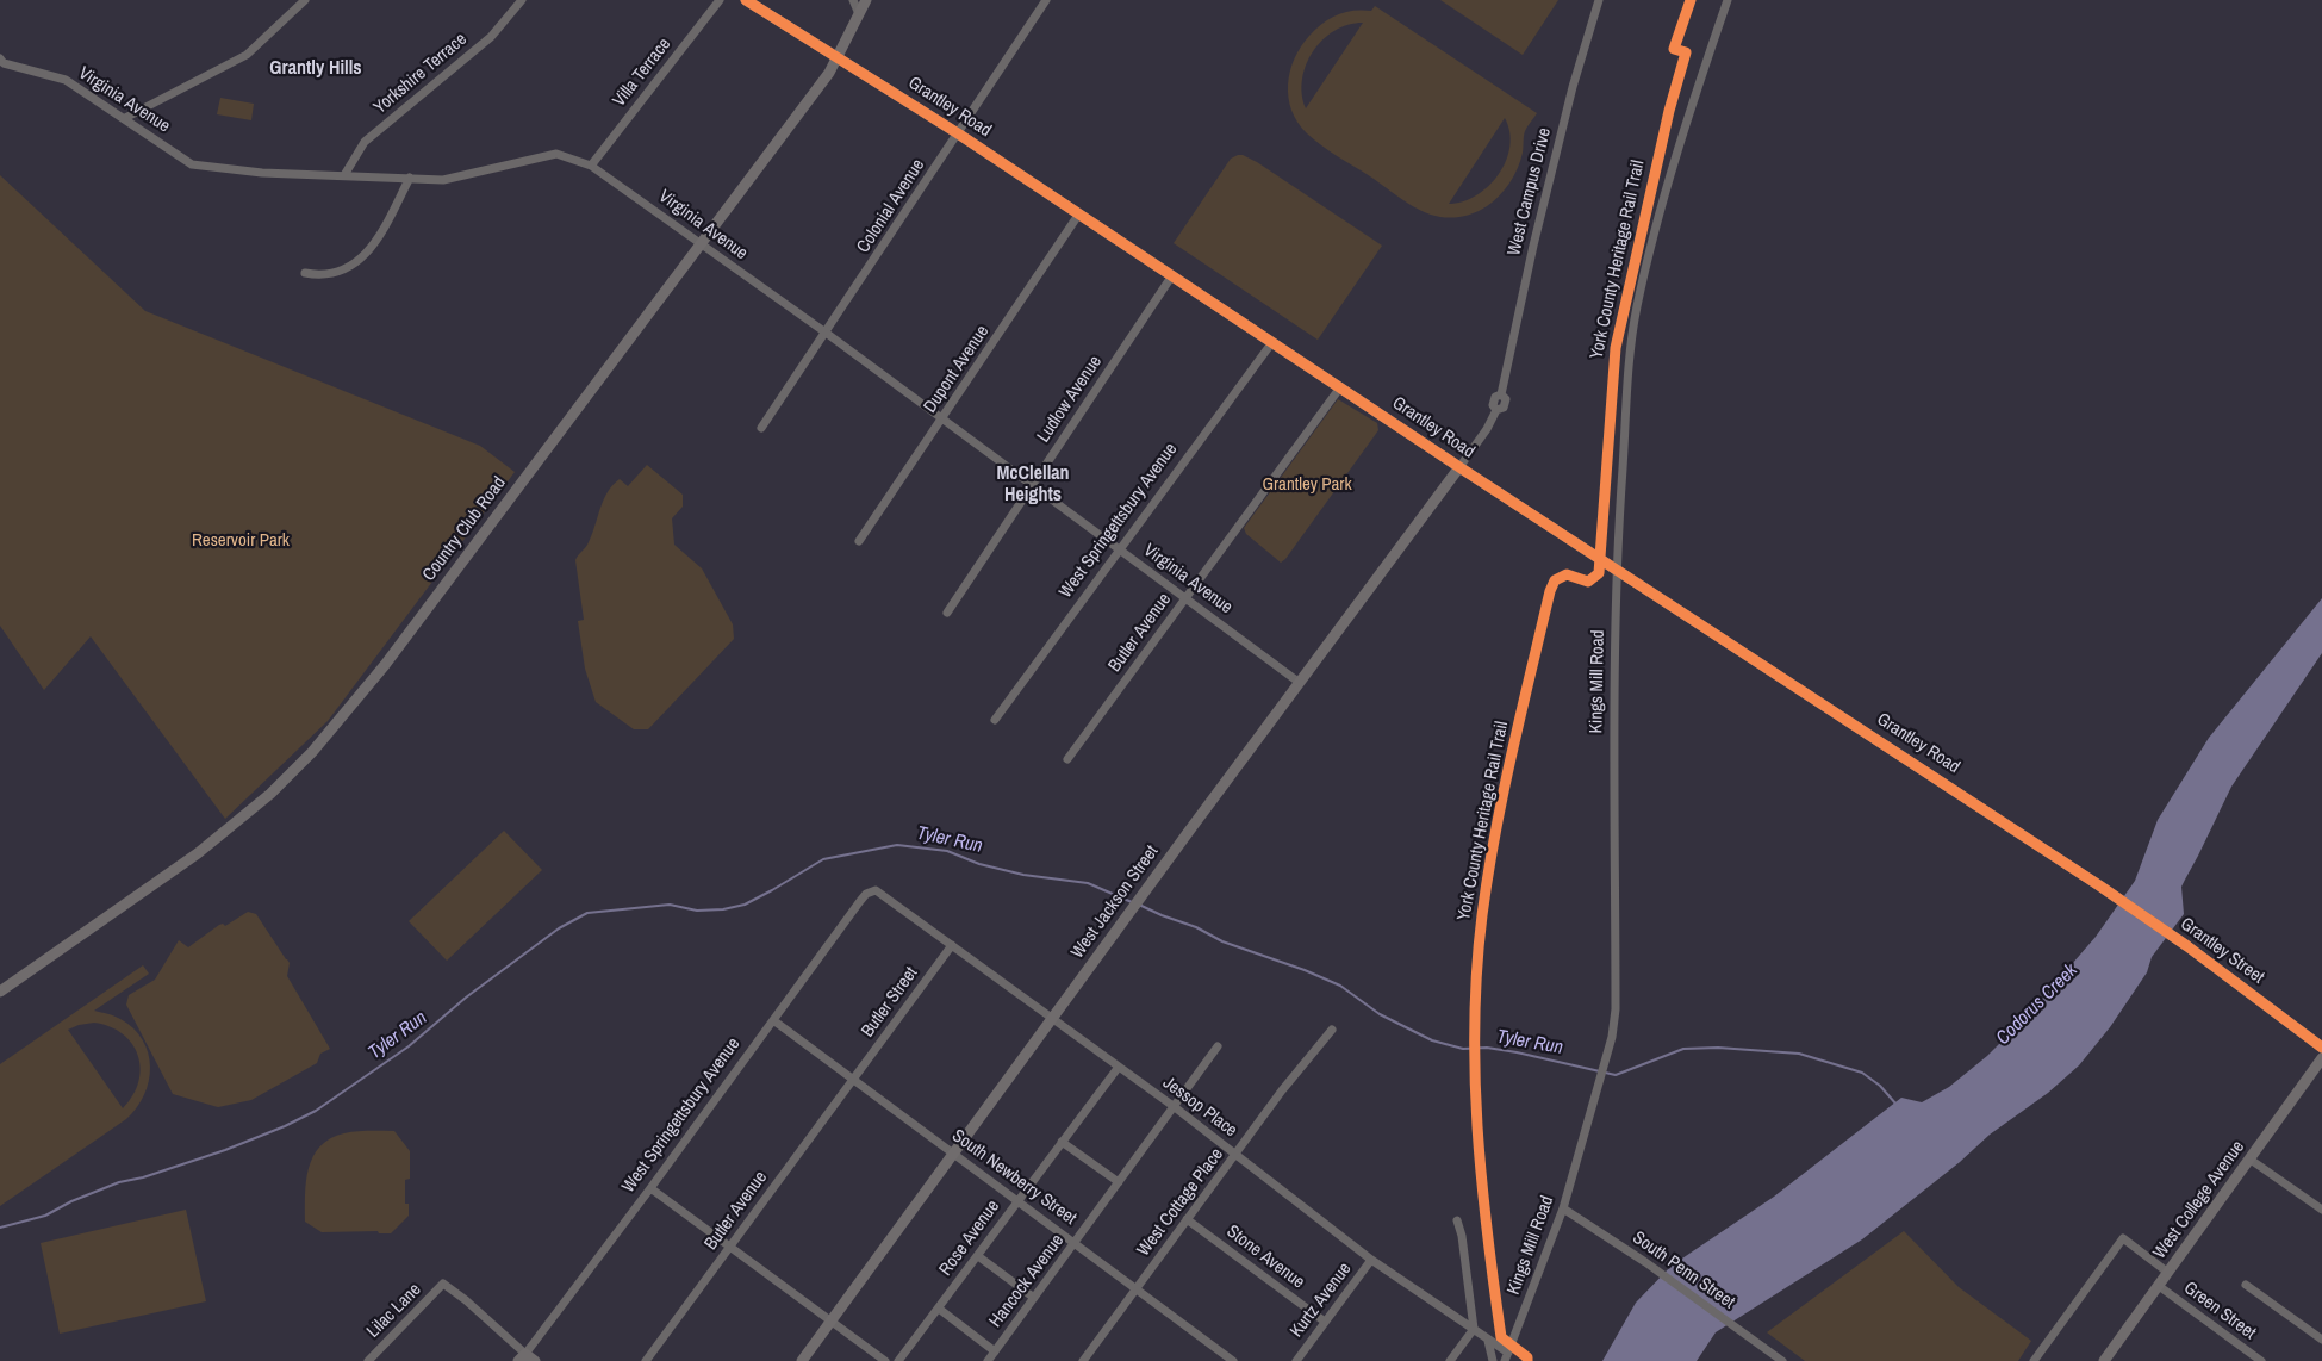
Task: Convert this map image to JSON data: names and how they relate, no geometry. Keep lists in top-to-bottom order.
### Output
{
  "streets": {
    "street": [
      "Villa Terrace",
      "Yorkshire Terrace",
      "Virginia Avenue",
      "Grantley Road",
      "West Campus Drive",
      "Colonial Avenue",
      "Dupont Avenue",
      "Ludlow Avenue",
      "West Springettsbury Avenue",
      "Country Club Road",
      "Butler Avenue",
      "Kings Mill Road",
      "West Jackson Street",
      "Grantley Street",
      "Butler Street",
      "Jessop Place",
      "South Newberry Street",
      "West College Avenue",
      "West Cottage Place",
      "Rose Avenue",
      "Stone Avenue",
      "South Penn Street",
      "Hancock Avenue",
      "Kurtz Avenue",
      "Lilac Lane",
      "Green Street"
    ],
    "cycle path": ["York County Heritage Rail Trail"]
  },
  "crossings": [
    ["Villa Terrace", "Virginia Avenue"],
    ["Yorkshire Terrace", "Virginia Avenue"],
    ["Virginia Avenue", "Colonial Avenue"],
    ["Virginia Avenue", "Dupont Avenue"],
    ["Virginia Avenue", "Ludlow Avenue"],
    ["Virginia Avenue", "West Springettsbury Avenue"],
    ["Virginia Avenue", "Country Club Road"],
    ["Virginia Avenue", "Butler Avenue"],
    ["Virginia Avenue", "West Jackson Street"],
    ["Grantley Road", "West Campus Drive"],
    ["Grantley Road", "Colonial Avenue"],
    ["Grantley Road", "Dupont Avenue"],
    ["Grantley Road", "Ludlow Avenue"],
    ["Grantley Road", "West Springettsbury Avenue"],
    ["Grantley Road", "Country Club Road"],
    ["Grantley Road", "Butler Avenue"],
    ["Grantley Road", "Kings Mill Road"],
    ["Grantley Road", "West Jackson Street"],
    ["Grantley Road", "Grantley Street"],
    ["West Campus Drive", "West Jackson Street"],
    ["West Springettsbury Avenue", "Jessop Place"],
    ["West Springettsbury Avenue", "South Newberry Street"],
    ["West Springettsbury Avenue", "Lilac Lane"],
    ["Butler Avenue", "Butler Street"],
    ["Butler Avenue", "South Newberry Street"],
    ["Kings Mill Road", "Jessop Place"],
    ["Kings Mill Road", "South Penn Street"],
    ["West Jackson Street", "Jessop Place"],
    ["West Jackson Street", "South Newberry Street"],
    ["Butler Street", "Jessop Place"],
    ["Butler Street", "South Newberry Street"],
    ["Jessop Place", "West Cottage Place"],
    ["Jessop Place", "Rose Avenue"],
    ["Jessop Place", "Hancock Avenue"],
    ["Jessop Place", "Kurtz Avenue"],
    ["South Newberry Street", "West Cottage Place"],
    ["South Newberry Street", "Rose Avenue"],
    ["South Newberry Street", "Hancock Avenue"],
    ["West College Avenue", "Green Street"],
    ["West Cottage Place", "Stone Avenue"],
    ["Stone Avenue", "Kurtz Avenue"]
  ],
  "districts": ["Grantly Hills", "McClellan Heights"],
  "water": ["Tyler Run", "Codorus Creek"],
  "parks": ["Grantley Park", "Reservoir Park"]
}
